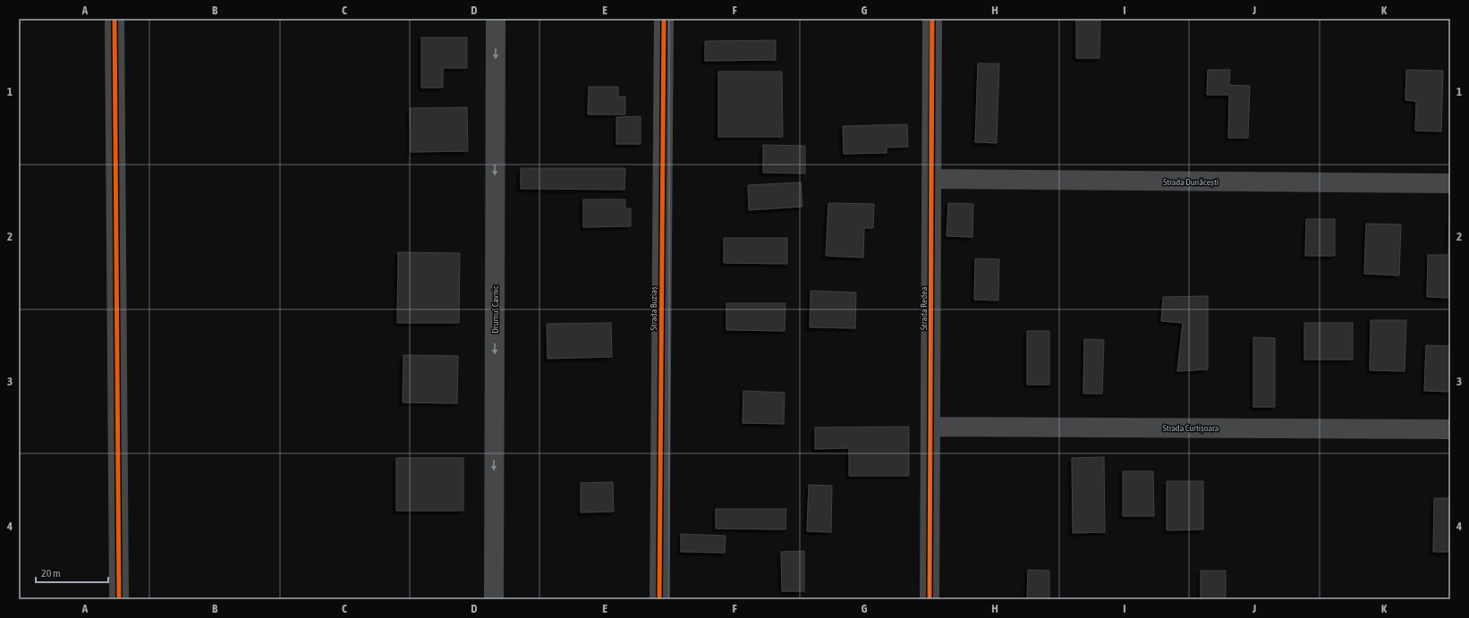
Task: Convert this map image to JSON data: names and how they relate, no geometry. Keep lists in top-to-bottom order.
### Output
{
  "streets": {
    "street": [
      "Strada Dunăcești",
      "Strada Buziaș",
      "Strada Redea",
      "Drumul Cavnic",
      "Strada Curtișoara"
    ]
  },
  "crossings": [
    ["Strada Dunăcești", "Strada Redea"],
    ["Strada Redea", "Strada Curtișoara"]
  ],
  "one_way": ["Drumul Cavnic"],
  "scale_bar": "20 m",
  "grid": {
    "columns": [
      "A",
      "B",
      "C",
      "D",
      "E",
      "F",
      "G",
      "H",
      "I",
      "J",
      "K"
    ],
    "rows": [
      "1",
      "2",
      "3",
      "4"
    ]
  }
}
